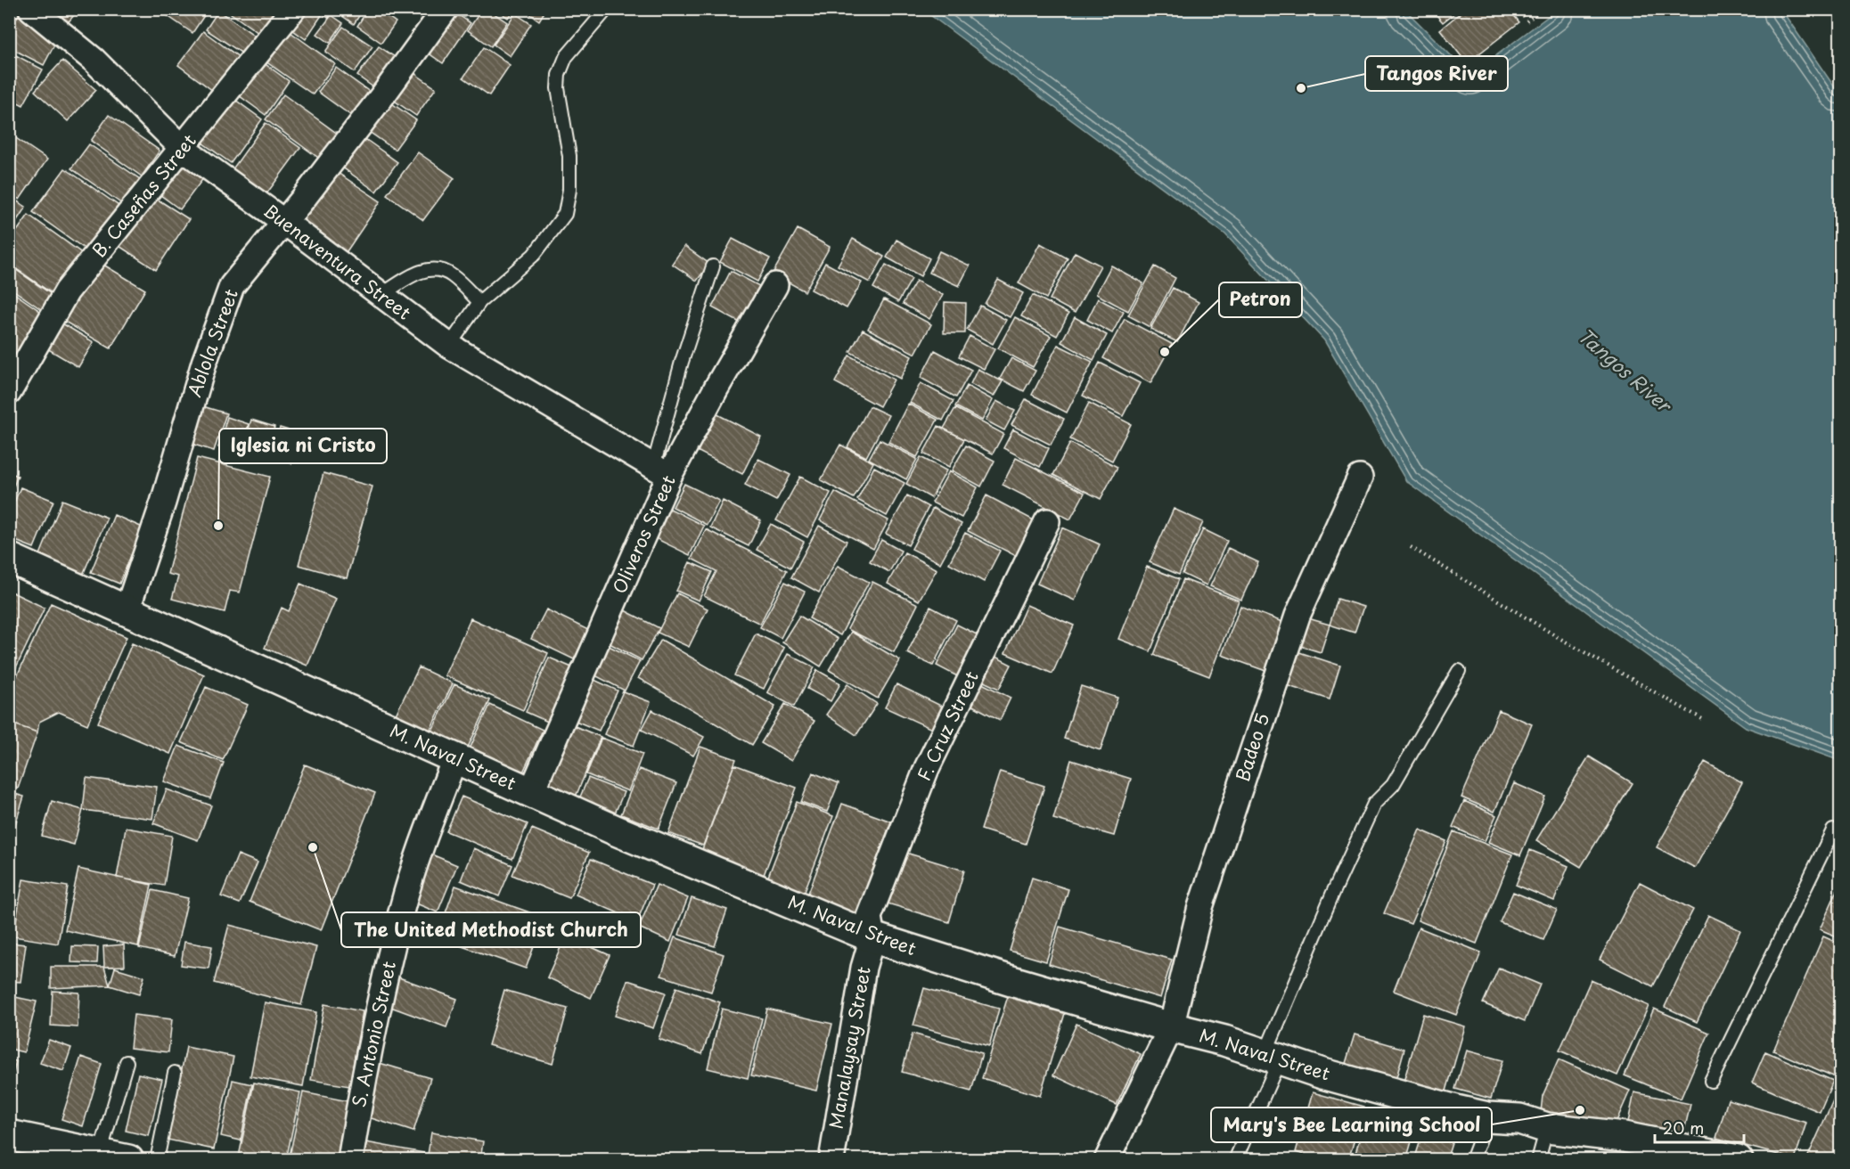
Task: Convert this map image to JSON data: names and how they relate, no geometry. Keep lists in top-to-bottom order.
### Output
{
  "streets": {
    "main road": ["M. Naval Street"],
    "street": [
      "B. Caseñas Street",
      "Buenaventura Street",
      "Ablola Street",
      "Oliveros Street",
      "F. Cruz Street",
      "Badeo 5",
      "S. Antonio Street",
      "Manalaysay Street"
    ]
  },
  "crossings": [
    ["B. Caseñas Street", "Buenaventura Street"],
    ["Buenaventura Street", "Ablola Street"],
    ["Buenaventura Street", "Oliveros Street"],
    ["Ablola Street", "M. Naval Street"],
    ["Oliveros Street", "M. Naval Street"],
    ["F. Cruz Street", "M. Naval Street"],
    ["F. Cruz Street", "Manalaysay Street"],
    ["Badeo 5", "M. Naval Street"],
    ["M. Naval Street", "S. Antonio Street"],
    ["M. Naval Street", "Manalaysay Street"]
  ],
  "water": ["Tangos River"],
  "places": [
    "Tangos River",
    "Petron",
    "Iglesia ni Cristo",
    "The United Methodist Church",
    "Mary's Bee Learning School"
  ],
  "scale_bar": "20 m"
}
